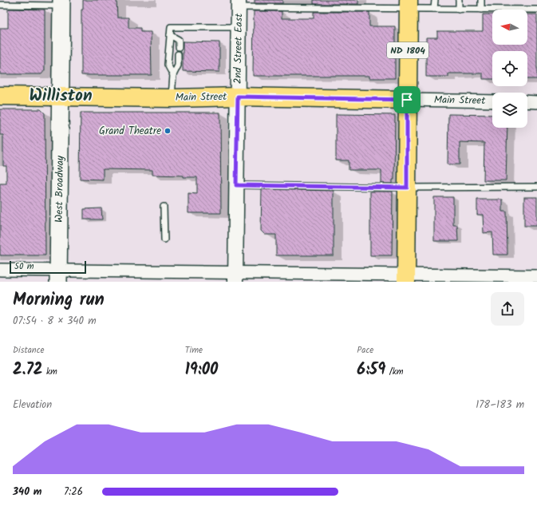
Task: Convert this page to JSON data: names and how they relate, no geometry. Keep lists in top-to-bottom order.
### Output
{
  "streets": {
    "main road": ["ND 1804", "Main Street", "West Broadway"],
    "street": ["2nd Street East"]
  },
  "crossings": [
    ["2nd Street East", "Main Street"],
    ["ND 1804", "Main Street"],
    ["Main Street", "West Broadway"]
  ],
  "districts": ["Williston"],
  "places": ["Grand Theatre"],
  "scale_bar": "50 m",
  "north": "left",
  "page": {
    "scale": "50 m",
    "heading": ["Morning run", "07:54 · 8 × 340 m"],
    "stats": [
      ["Distance", "2.72 km"],
      ["Time", "19:00"],
      ["Pace", "6:59 /km"]
    ],
    "chart": ["Elevation", "178–183 m"],
    "list": [
      {
        "name": "340 m",
        "note": "7:26"
      }
    ]
  }
}
